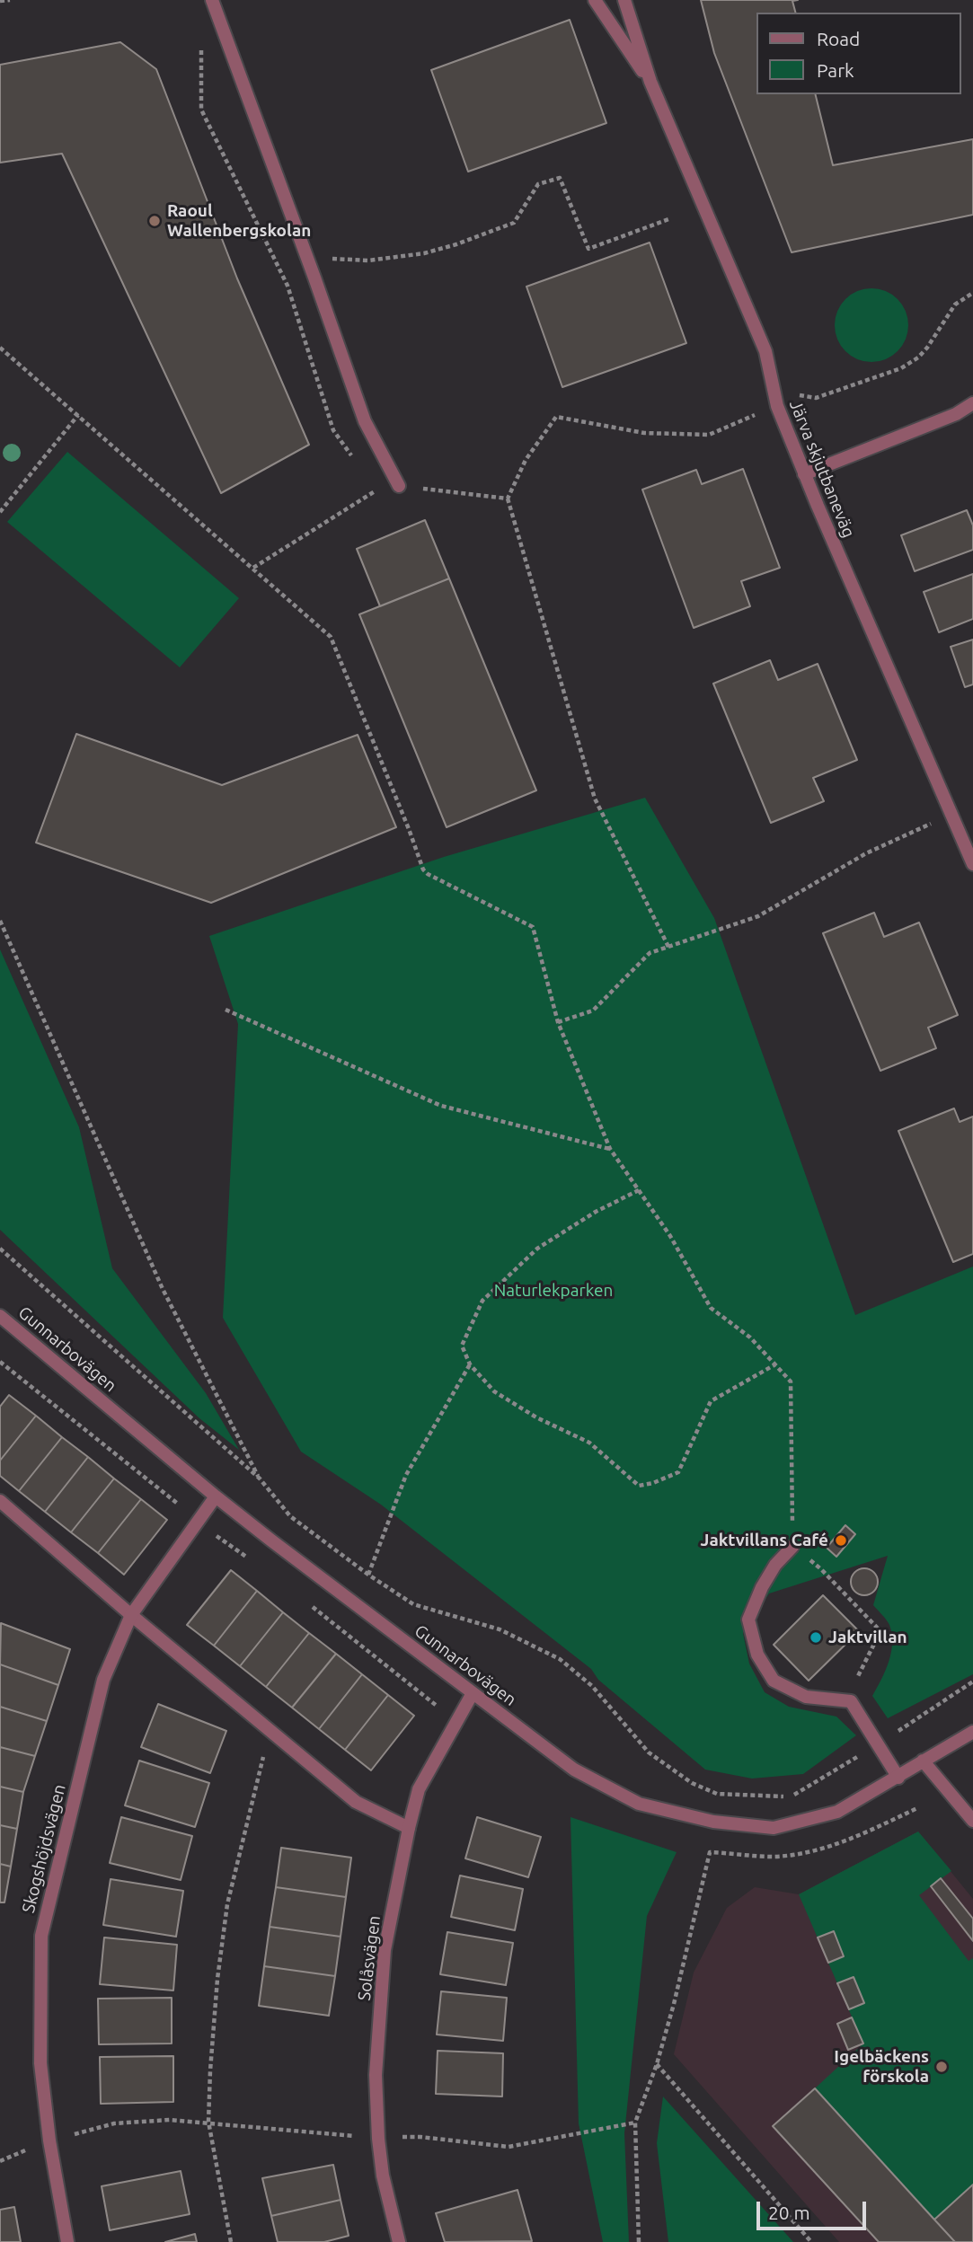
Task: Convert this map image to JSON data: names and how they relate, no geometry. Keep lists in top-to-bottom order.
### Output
{
  "streets": {
    "street": [
      "Järva skjutbaneväg",
      "Gunnarbovägen",
      "Skogshöjdsvägen",
      "Solåsvägen"
    ]
  },
  "crossings": [
    ["Gunnarbovägen", "Skogshöjdsvägen"],
    ["Gunnarbovägen", "Solåsvägen"]
  ],
  "parks": ["Naturlekparken"],
  "places": [
    "Raoul Wallenbergskolan",
    "Jaktvillans Café",
    "Jaktvillan",
    "Igelbäckens förskola"
  ],
  "legend": ["Road", "Park"],
  "scale_bar": "20 m"
}
